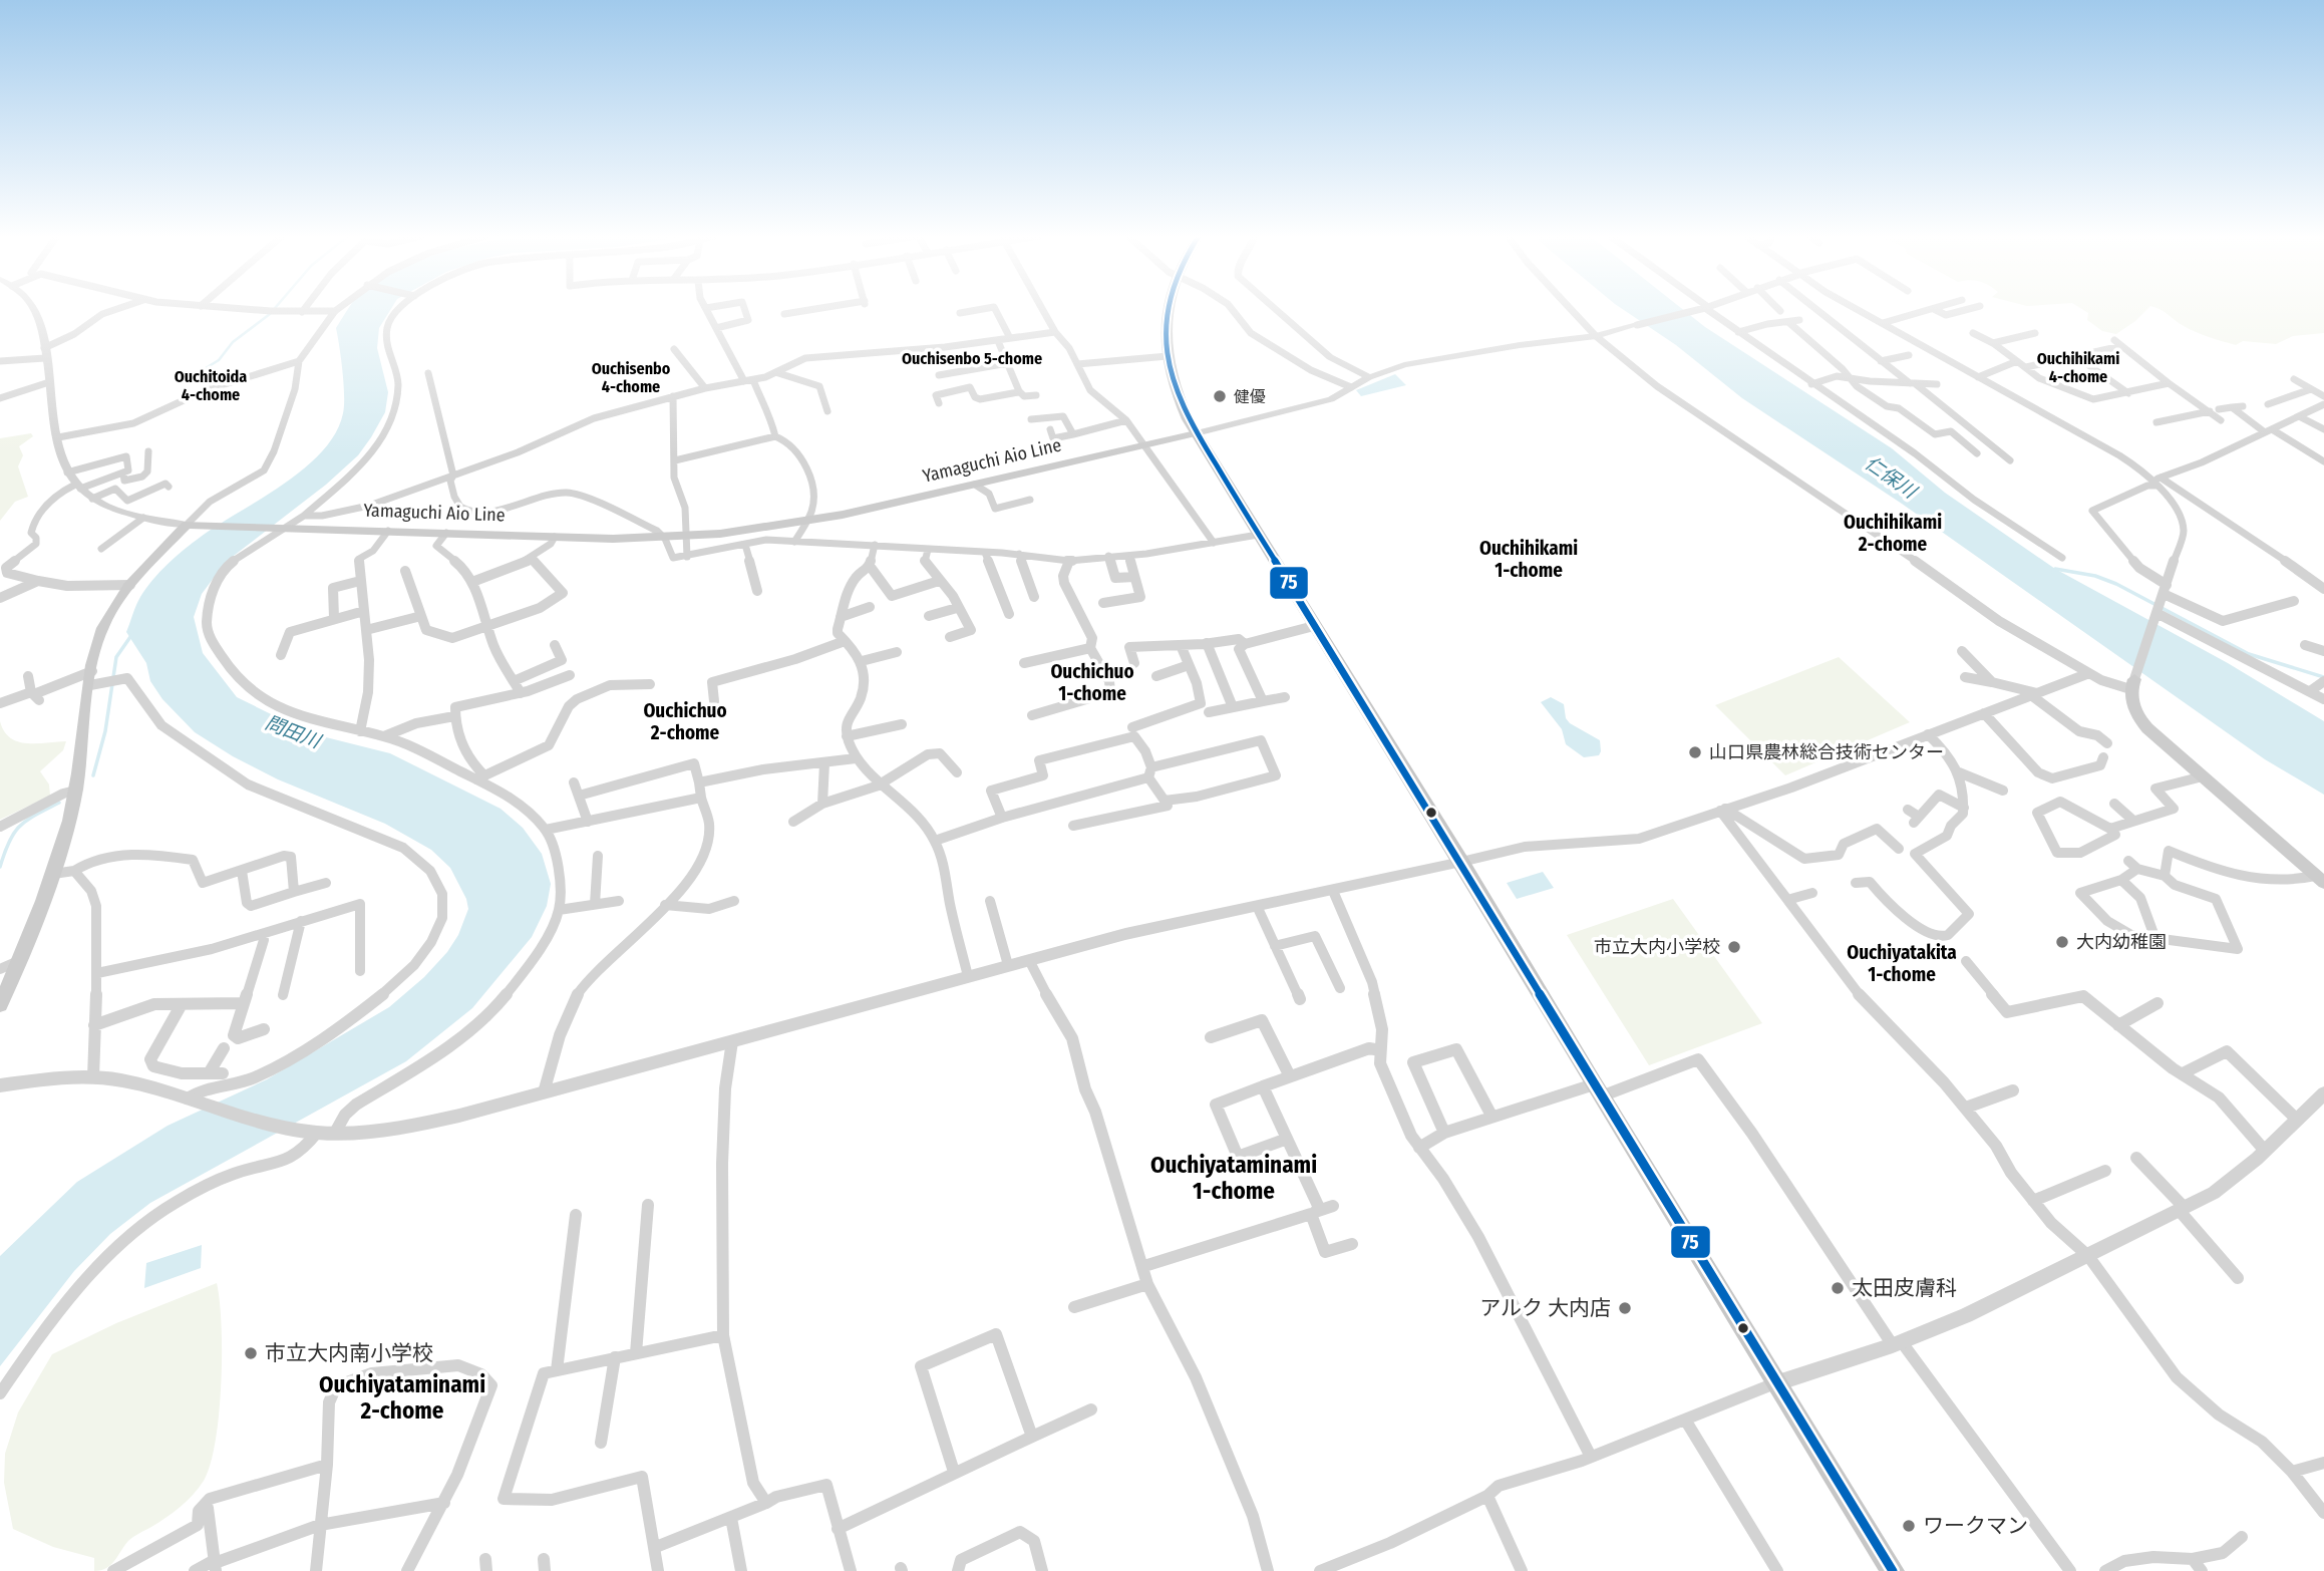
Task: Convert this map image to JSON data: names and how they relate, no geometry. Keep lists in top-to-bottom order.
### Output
{
  "streets": {
    "main road": ["Yamaguchi Aio Line"]
  },
  "districts": [
    "Ouchisenbo 5-chome",
    "Ouchihikami 4-chome",
    "Ouchisenbo 4-chome",
    "Ouchitoida 4-chome",
    "Ouchihikami 2-chome",
    "Ouchihikami 1-chome",
    "Ouchichuo 1-chome",
    "Ouchichuo 2-chome",
    "Ouchiyatakita 1-chome",
    "Ouchiyataminami 1-chome",
    "Ouchiyataminami 2-chome"
  ],
  "water": ["仁保川", "問田川"],
  "places": [
    "健優",
    "山口県農林総合技術センター",
    "大内幼稚園",
    "市立大内小学校",
    "太田皮膚科",
    "アルク 大内店",
    "市立大内南小学校",
    "ワークマン"
  ],
  "lines": ["transit line 75"]
}
